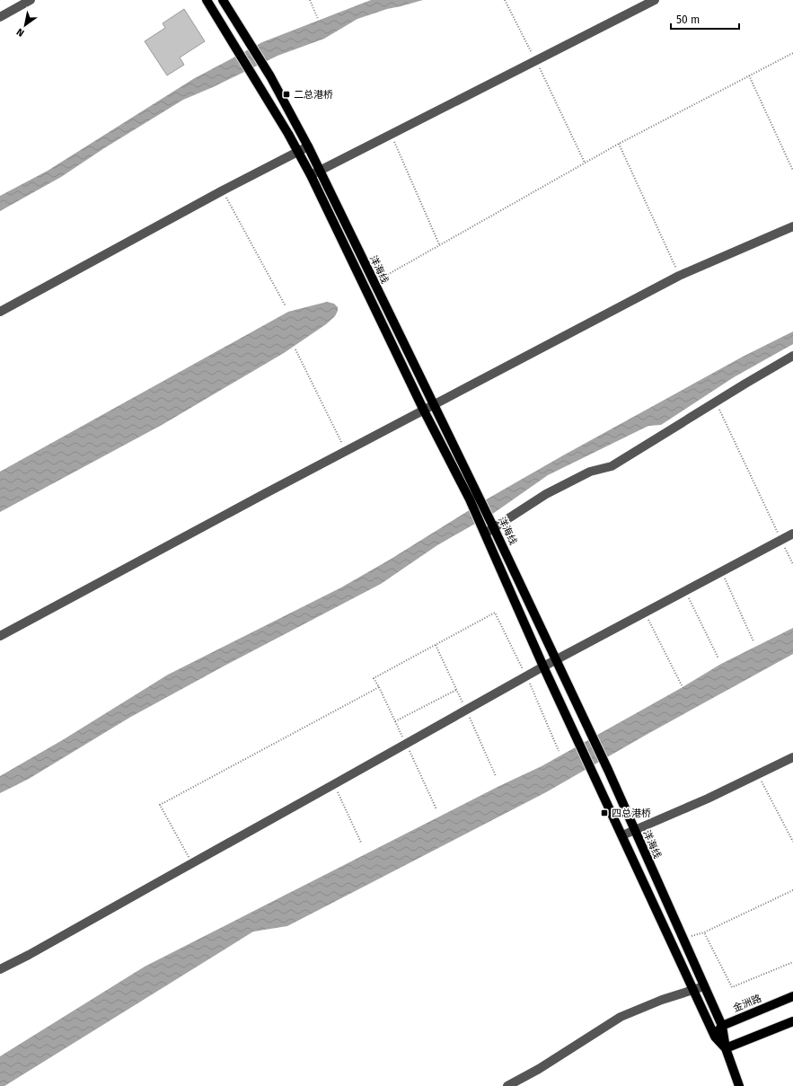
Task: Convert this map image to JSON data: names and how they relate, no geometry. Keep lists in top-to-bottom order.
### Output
{
  "streets": {
    "main road": ["洋海线", "金洲路"]
  },
  "crossings": [
    ["洋海线", "金洲路"]
  ],
  "places": {
    "transit": ["二总港桥", "四总港桥"]
  },
  "scale_bar": "50 m",
  "north": "bottom left"
}
